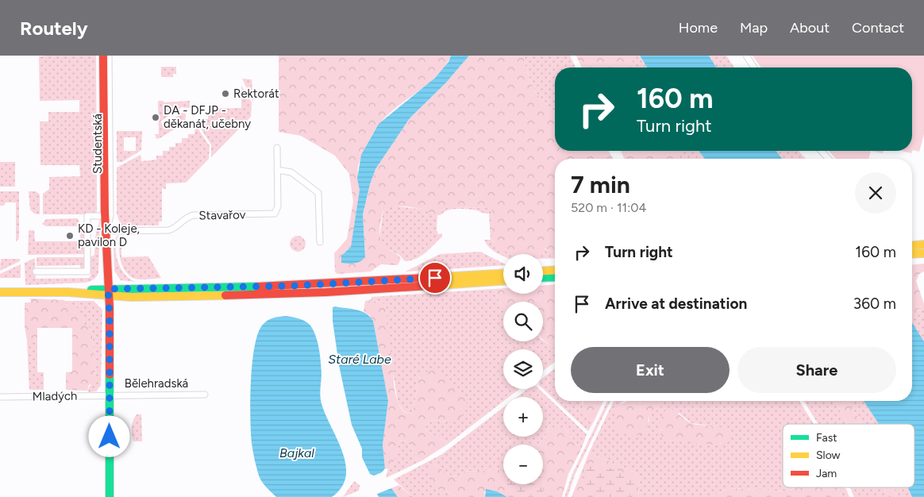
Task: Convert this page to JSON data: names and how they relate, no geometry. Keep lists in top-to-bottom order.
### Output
{
  "streets": {
    "main road": ["Studentská", "Bělehradská"],
    "street": ["Stavařov", "Mladých"]
  },
  "crossings": [
    ["Studentská", "Stavařov"],
    ["Studentská", "Bělehradská"],
    ["Bělehradská", "Mladých"]
  ],
  "water": ["Staré Labe", "Bajkal"],
  "places": ["Rektorát", "DA - DFJP - děkanát, učebny", "KD - Koleje, pavilon D"],
  "legend": ["Fast", "Slow", "Jam"],
  "page": {
    "header": "Routely",
    "nav": [
      "Home",
      "Map",
      "About",
      "Contact"
    ],
    "turn": ["160 m", "Turn right"],
    "heading": ["7 min", "520 m · 11:04"],
    "list": [
      {
        "name": "Turn right",
        "value": "160 m"
      },
      {
        "name": "Arrive at destination",
        "value": "360 m"
      }
    ],
    "map_buttons": ["+", "−"],
    "buttons": ["Exit", "Share"]
  }
}
